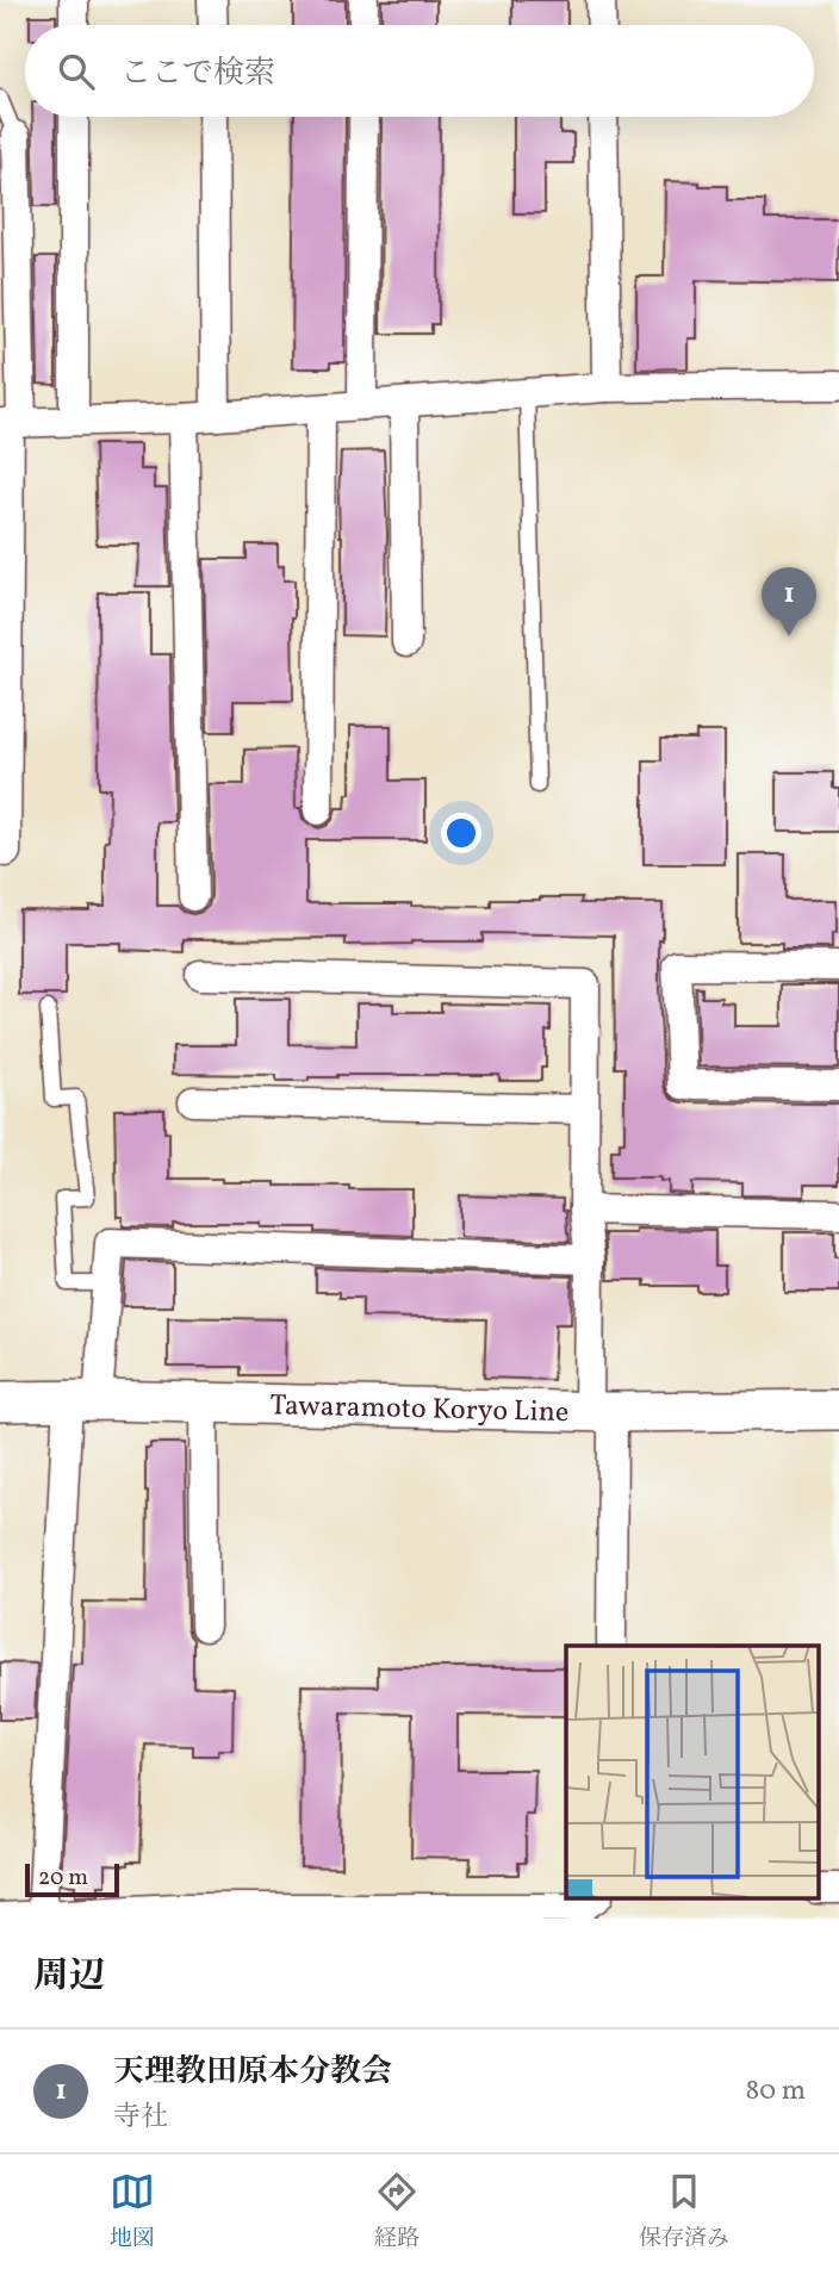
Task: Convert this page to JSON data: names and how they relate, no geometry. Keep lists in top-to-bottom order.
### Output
{
  "streets": {
    "main road": ["Tawaramoto Koryo Line"]
  },
  "scale_bar": "20 m",
  "page": {
    "search": "ここで検索",
    "pins": "1",
    "scale": "20 m",
    "heading": "周辺",
    "list": [
      {
        "mark": "1",
        "name": "天理教田原本分教会",
        "note": "寺社",
        "value": "80 m"
      }
    ],
    "nav": ["地図", "経路", "保存済み"]
  }
}
